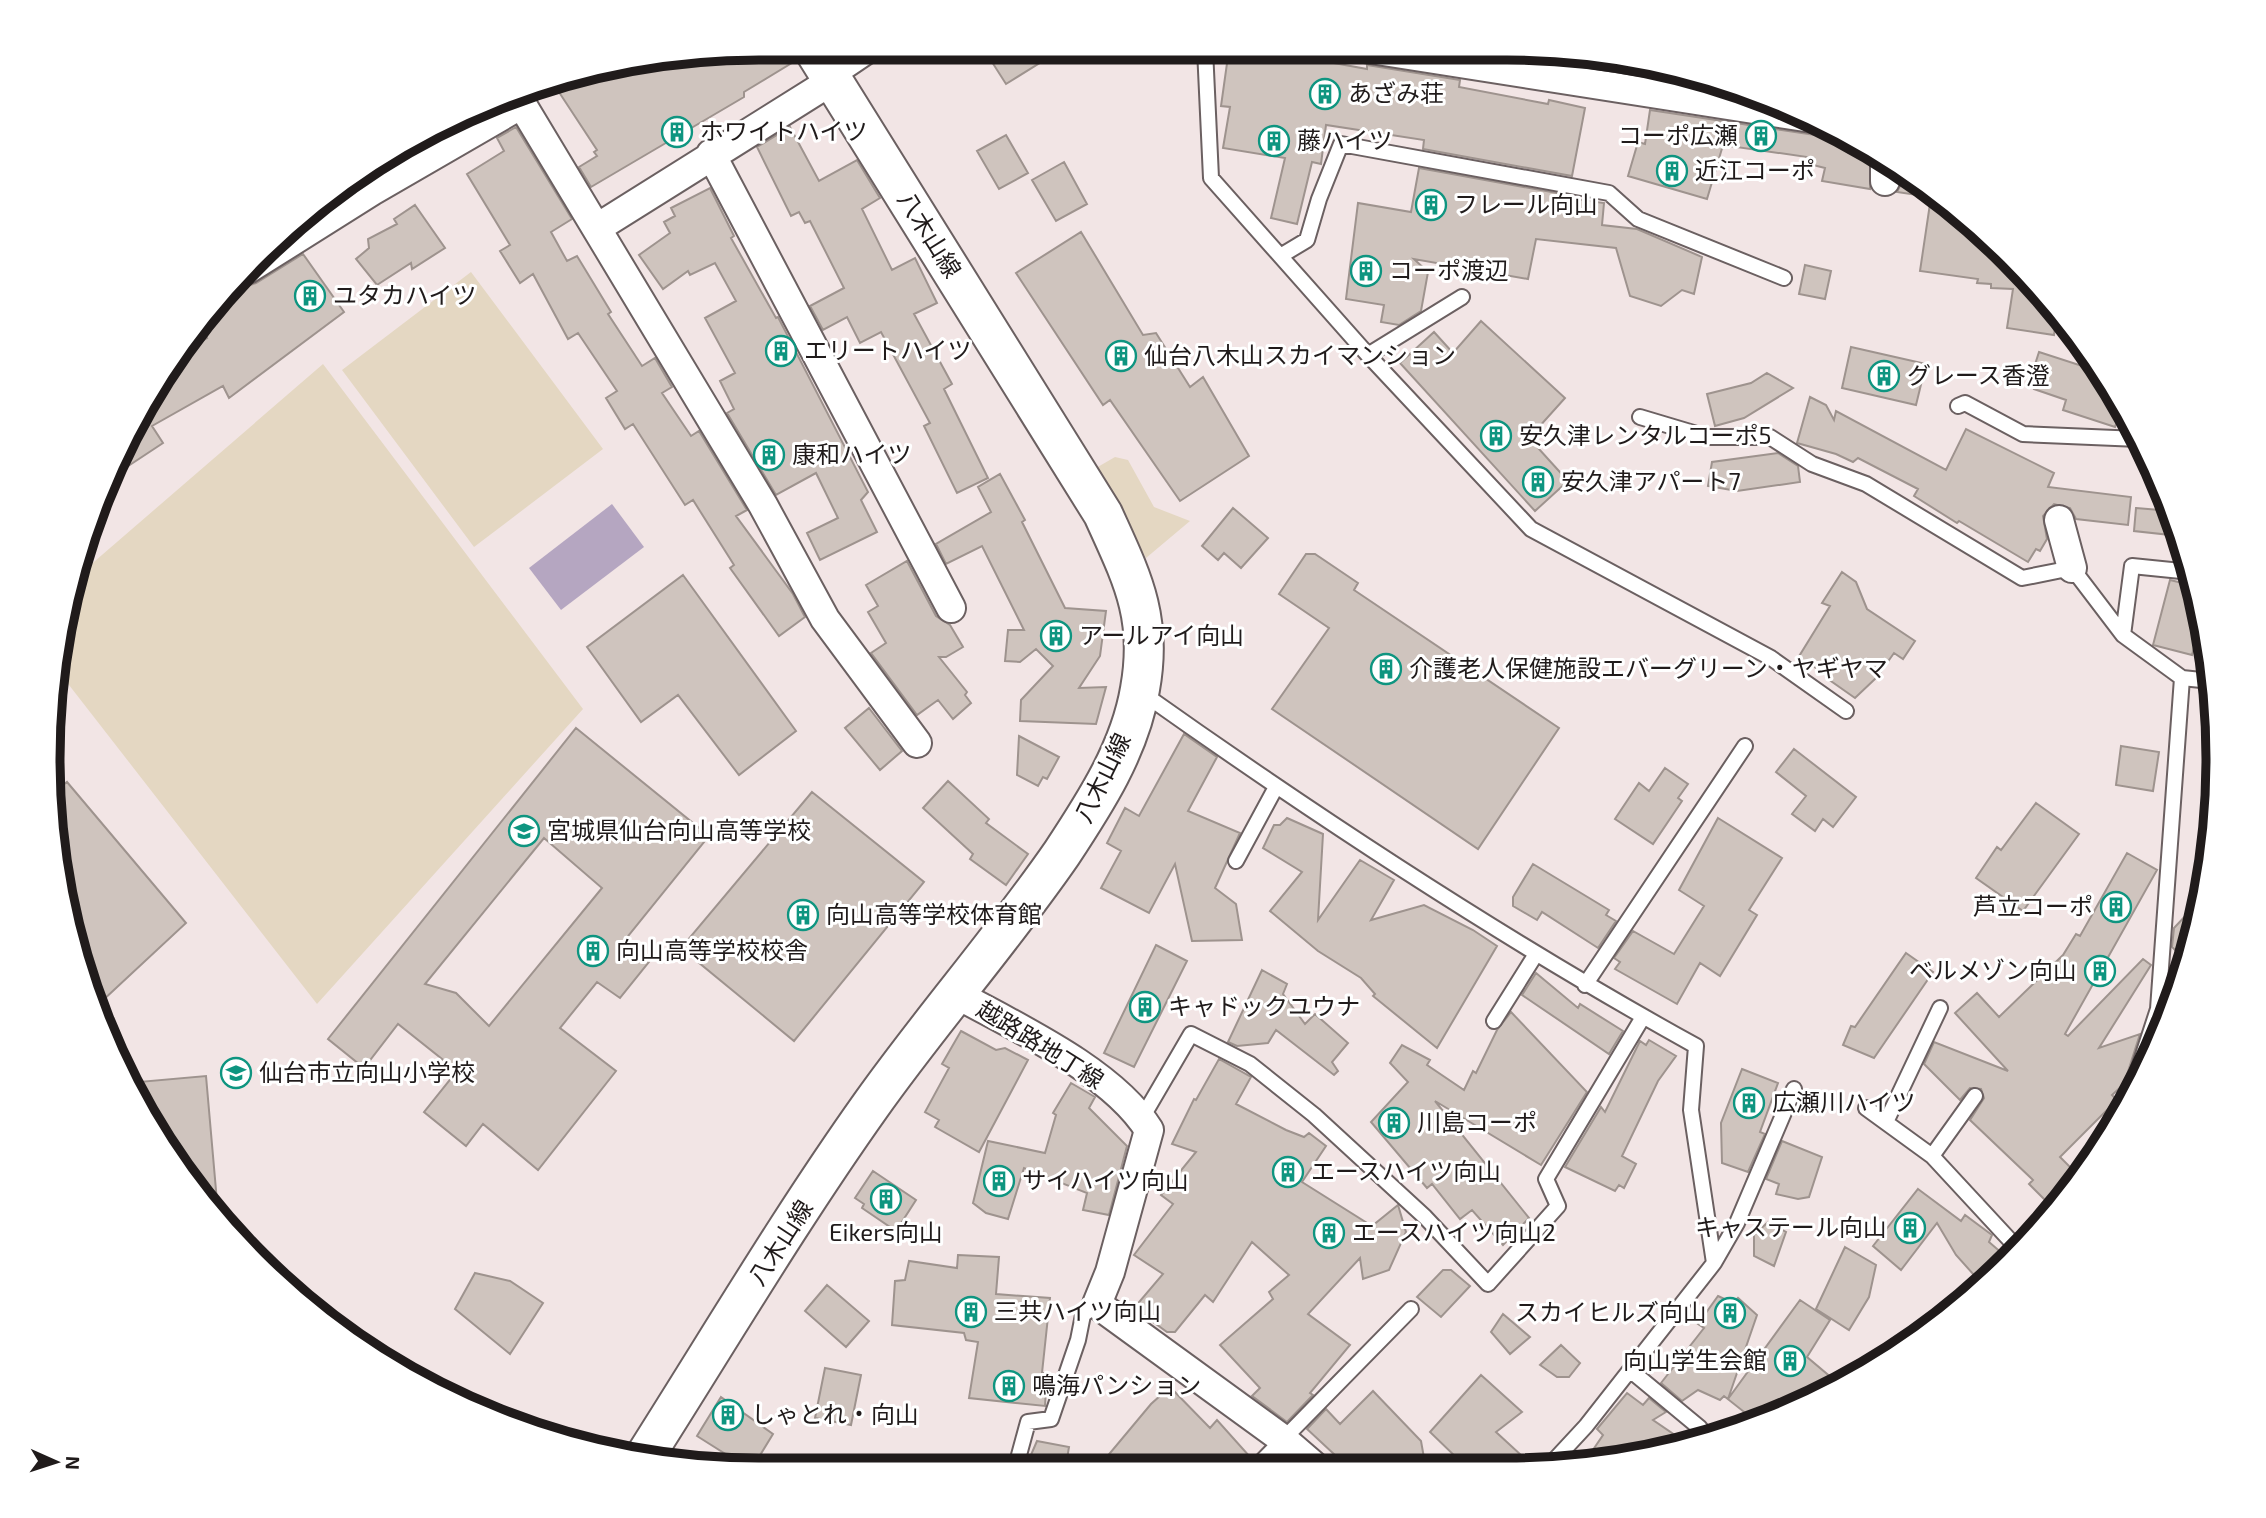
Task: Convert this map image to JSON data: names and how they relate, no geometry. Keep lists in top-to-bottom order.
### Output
{
  "streets": {
    "street": ["八木山線", "越路路地丁線"]
  },
  "crossings": [
    ["八木山線", "越路路地丁線"]
  ],
  "places": {
    "building": [
      "あざみ荘",
      "ホワイトハイツ",
      "コーポ広瀬",
      "藤ハイツ",
      "近江コーポ",
      "フレール向山",
      "コーポ渡辺",
      "ユタカハイツ",
      "エリートハイツ",
      "仙台八木山スカイマンション",
      "グレース香澄",
      "安久津レンタルコーポ5",
      "康和ハイツ",
      "安久津アパート7",
      "アールアイ向山",
      "介護老人保健施設エバーグリーン・ヤギヤマ",
      "芦立コーポ",
      "向山高等学校体育館",
      "向山高等学校校舎",
      "ベルメゾン向山",
      "キャドックユウナ",
      "広瀬川ハイツ",
      "川島コーポ",
      "エースハイツ向山",
      "サイハイツ向山",
      "Eikers向山",
      "キャステール向山",
      "エースハイツ向山2",
      "三共ハイツ向山",
      "スカイヒルズ向山",
      "向山学生会館",
      "鳴海パンション",
      "しゃとれ・向山"
    ],
    "school or university": ["宮城県仙台向山高等学校", "仙台市立向山小学校"]
  },
  "north": "right"
}
